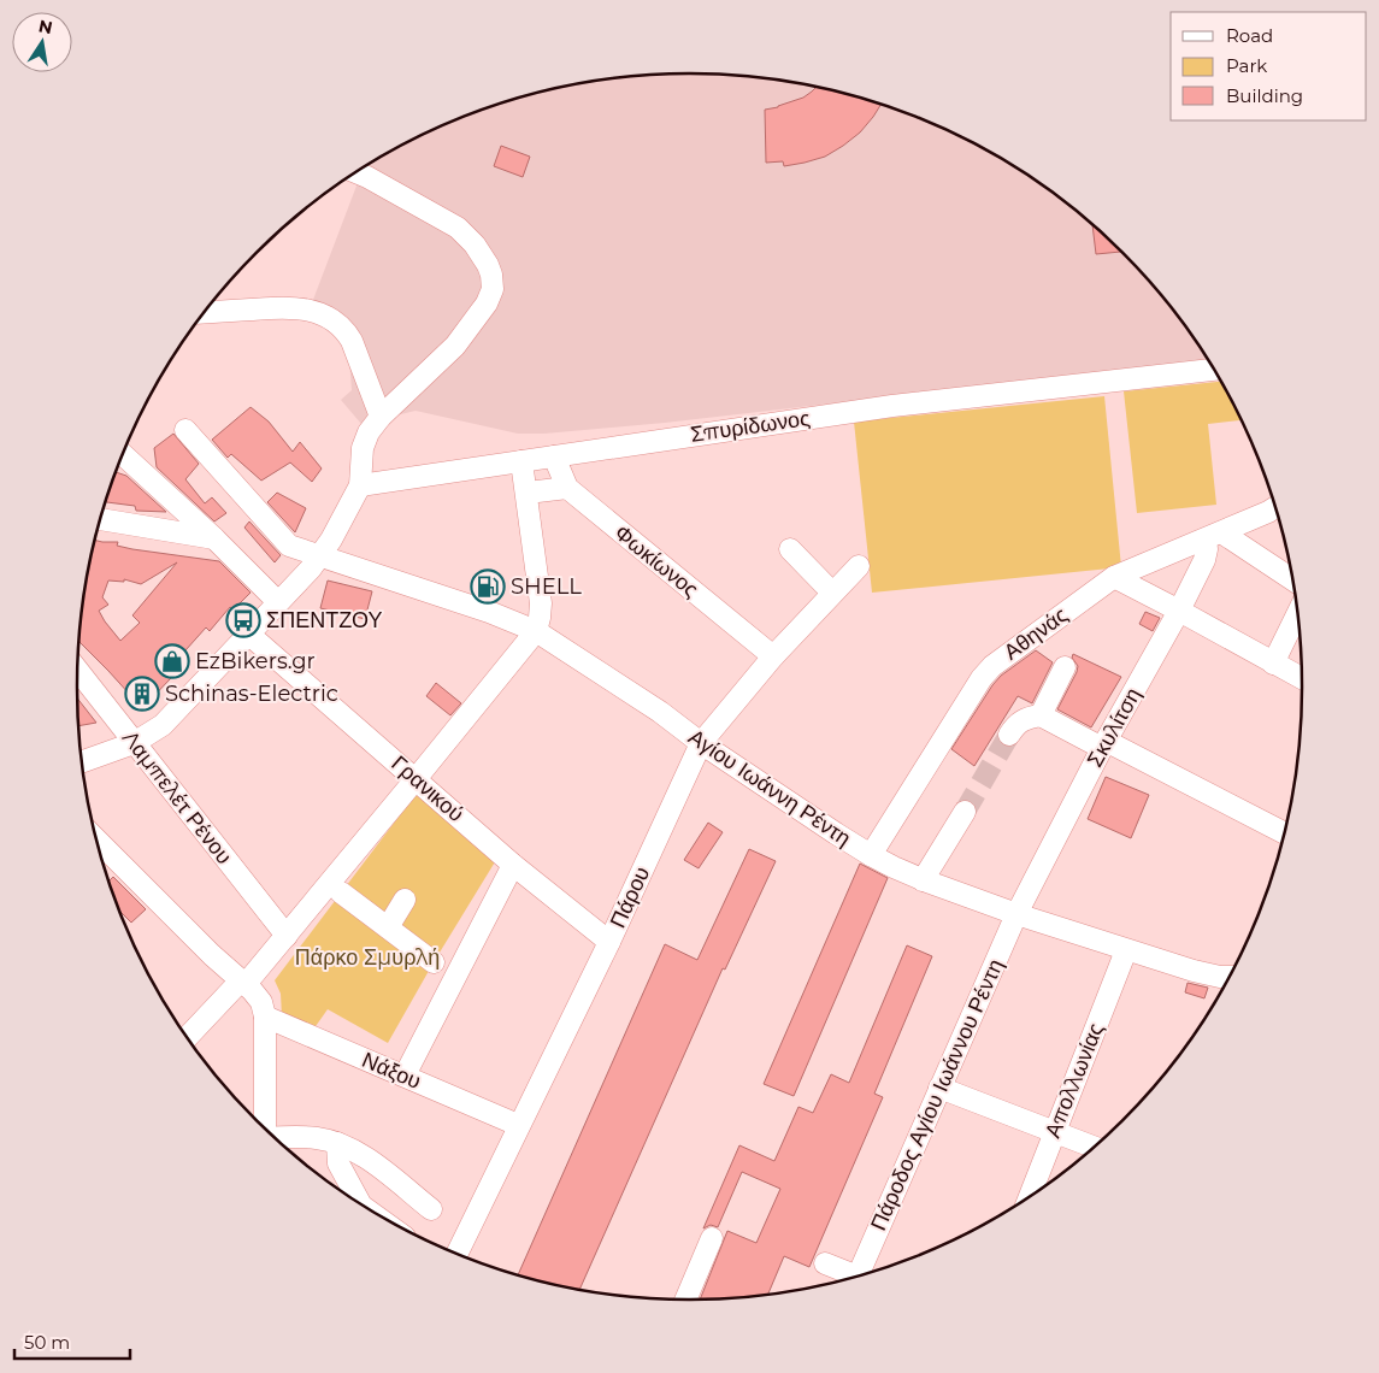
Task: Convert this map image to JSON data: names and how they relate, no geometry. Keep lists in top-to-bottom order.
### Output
{
  "streets": {
    "street": [
      "Σπυρίδωνος",
      "Φωκίωνος",
      "Αθηνάς",
      "Σκυλίτση",
      "Αγίου Ιωάννη Ρέντη",
      "Γρανικού",
      "Λαμπελέτ Ρένου",
      "Πάρου",
      "Νάξου",
      "Απολλωνίας",
      "Πάροδος Αγίου Ιωάννου Ρέντη"
    ]
  },
  "crossings": [
    ["Σπυρίδωνος", "Φωκίωνος"],
    ["Φωκίωνος", "Πάρου"],
    ["Αθηνάς", "Σκυλίτση"],
    ["Αθηνάς", "Αγίου Ιωάννη Ρέντη"],
    ["Σκυλίτση", "Αγίου Ιωάννη Ρέντη"],
    ["Σκυλίτση", "Πάροδος Αγίου Ιωάννου Ρέντη"],
    ["Αγίου Ιωάννη Ρέντη", "Πάρου"],
    ["Αγίου Ιωάννη Ρέντη", "Απολλωνίας"],
    ["Αγίου Ιωάννη Ρέντη", "Πάροδος Αγίου Ιωάννου Ρέντη"],
    ["Γρανικού", "Πάρου"],
    ["Πάρου", "Νάξου"]
  ],
  "parks": ["Πάρκο Σµυρλή"],
  "places": {
    "fuel station": ["SHELL"],
    "bus stop": ["ΣΠΕΝΤΖΟΥ"],
    "shop": ["EzBikers.gr"],
    "building": ["Schinas-Electric"]
  },
  "legend": ["Road", "Park", "Building"],
  "scale_bar": "50 m",
  "north": "top"
}
